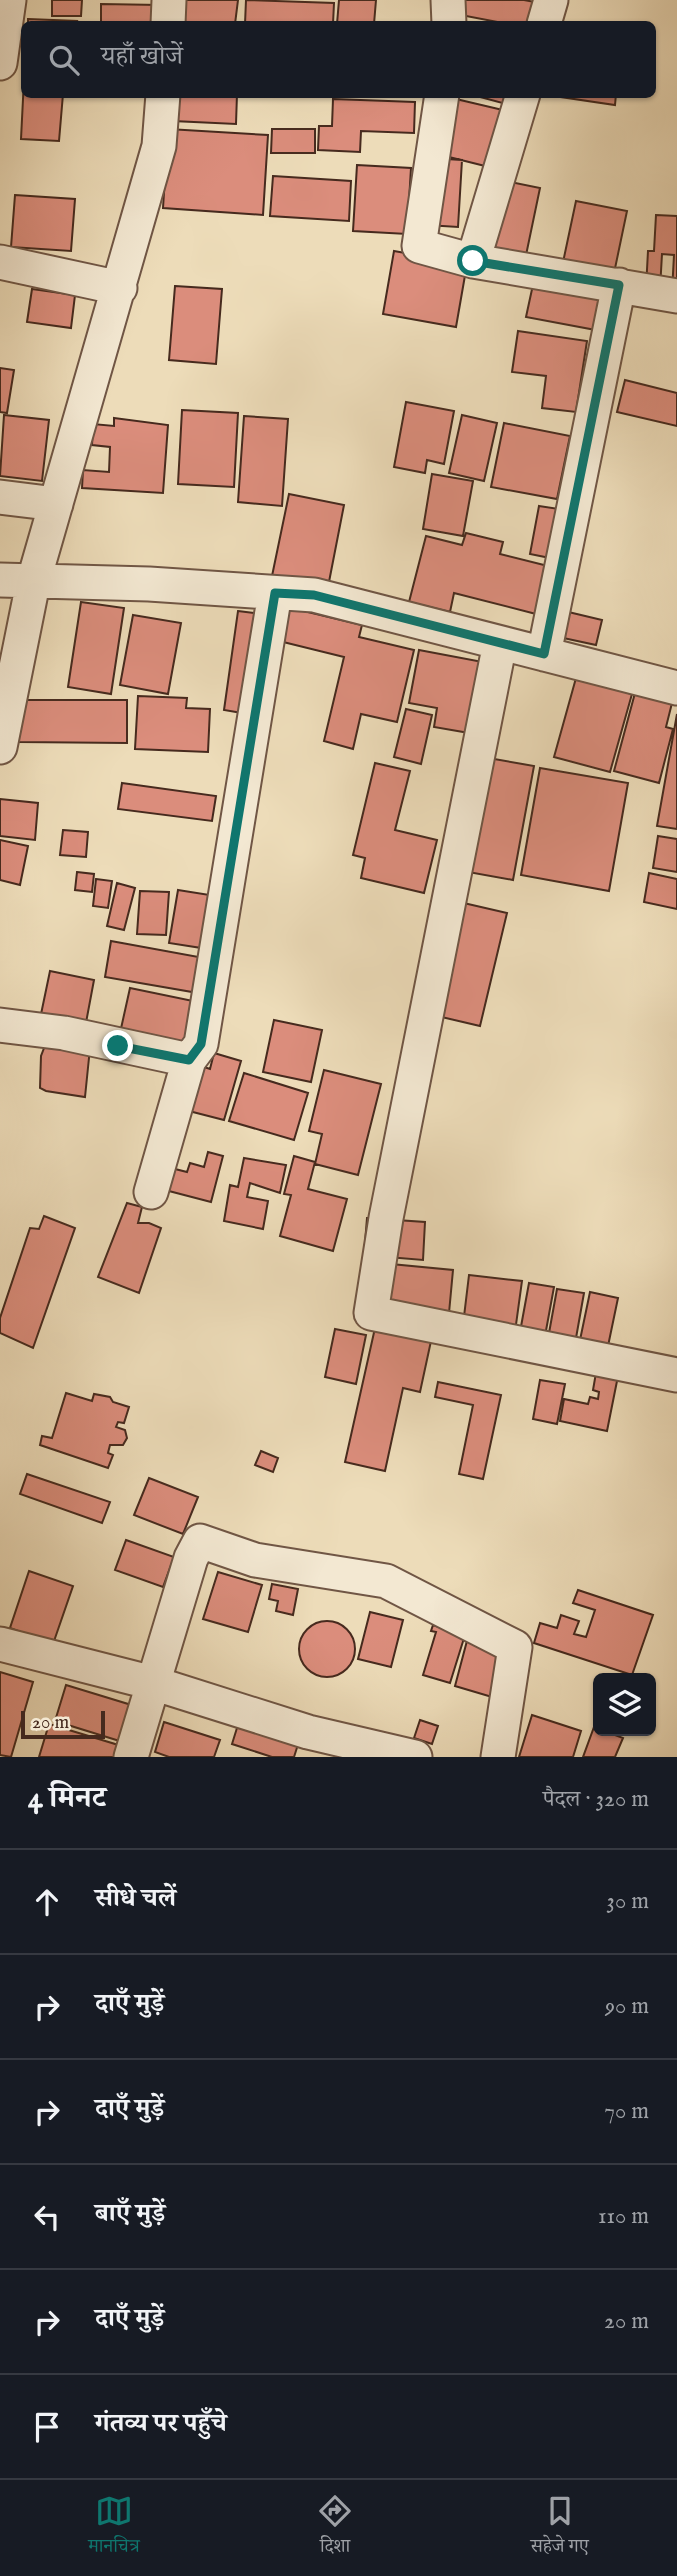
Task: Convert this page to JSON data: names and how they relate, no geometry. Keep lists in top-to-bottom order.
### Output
{
  "scale_bar": "20 m",
  "page": {
    "search": "यहाँ खोजें",
    "scale": "20 m",
    "heading": ["4 मिनट", "पैदल · 320 m"],
    "list": [
      ["सीधे चलें", "30 m"],
      ["दाएँ मुड़ें", "90 m"],
      ["दाएँ मुड़ें", "70 m"],
      ["बाएँ मुड़ें", "110 m"],
      ["दाएँ मुड़ें", "20 m"],
      "गंतव्य पर पहुँचे"
    ],
    "nav": ["मानचित्र", "दिशा", "सहेजे गए"]
  }
}
